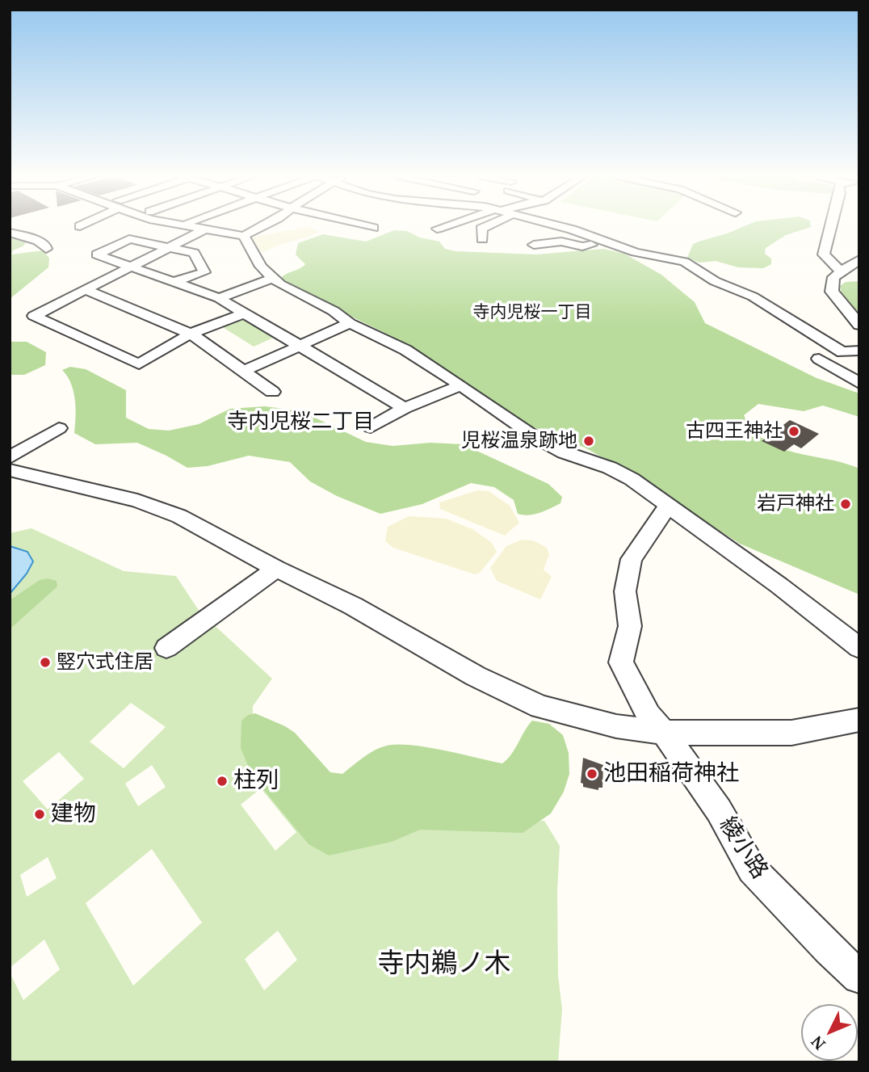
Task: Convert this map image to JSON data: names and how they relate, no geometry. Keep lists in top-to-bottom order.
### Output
{
  "streets": {
    "street": ["綾小路"]
  },
  "districts": ["寺内児桜一丁目", "寺内児桜二丁目", "寺内鵜ノ木"],
  "places": [
    "古四王神社",
    "児桜温泉跡地",
    "岩戸神社",
    "竪穴式住居",
    "池田稲荷神社",
    "柱列",
    "建物"
  ],
  "north": "bottom left"
}
